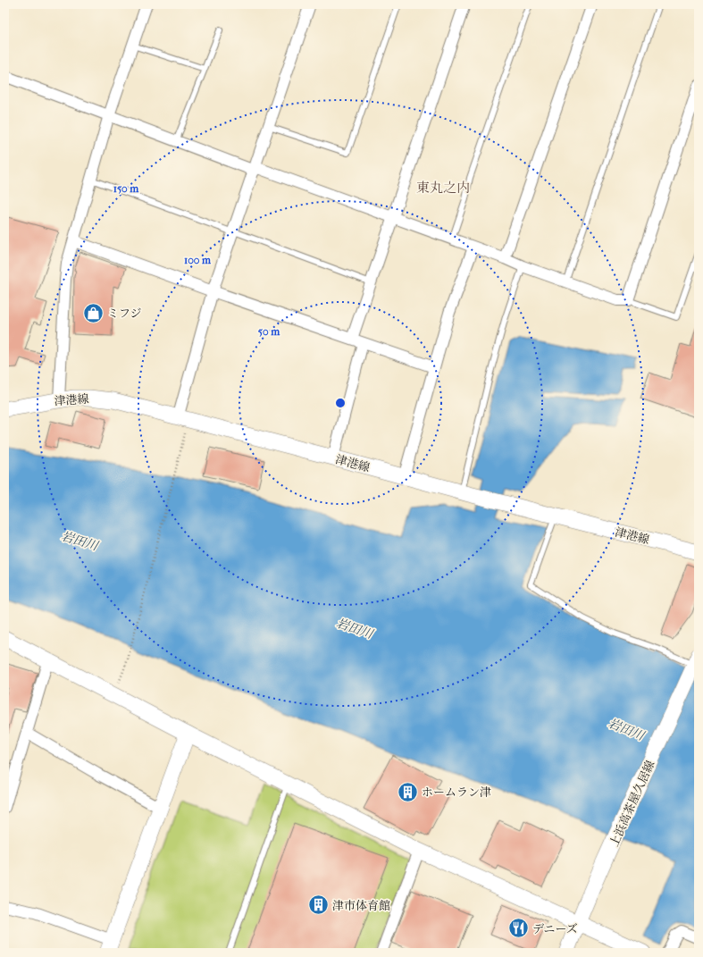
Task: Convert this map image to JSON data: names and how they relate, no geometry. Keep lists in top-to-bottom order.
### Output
{
  "streets": {
    "main road": ["津港線", "上浜高茶屋久居線"]
  },
  "districts": ["東丸之内"],
  "water": ["岩田川"],
  "places": {
    "shop": ["ミフジ"],
    "building": ["ホームラン津", "津市体育館"],
    "restaurant": ["デニーズ"]
  },
  "rings": ["150 m", "100 m", "50 m"]
}
